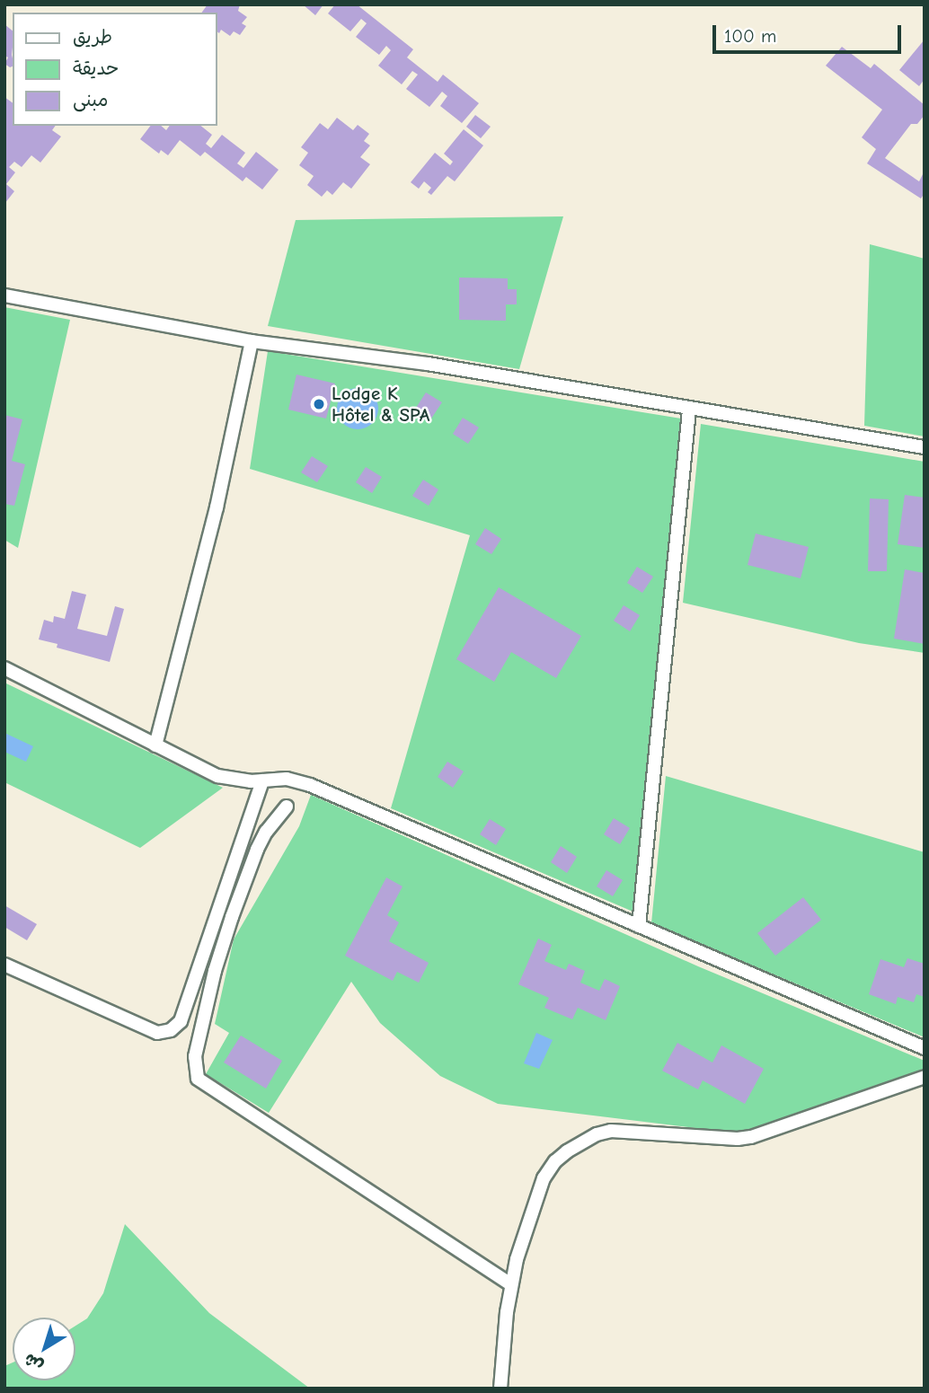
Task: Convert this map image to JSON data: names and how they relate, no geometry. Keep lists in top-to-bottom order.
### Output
{
  "places": ["Lodge K Hôtel & SPA"],
  "legend": ["طريق", "حديقة", "مبنى"],
  "scale_bar": "100 m",
  "north": "bottom left"
}
